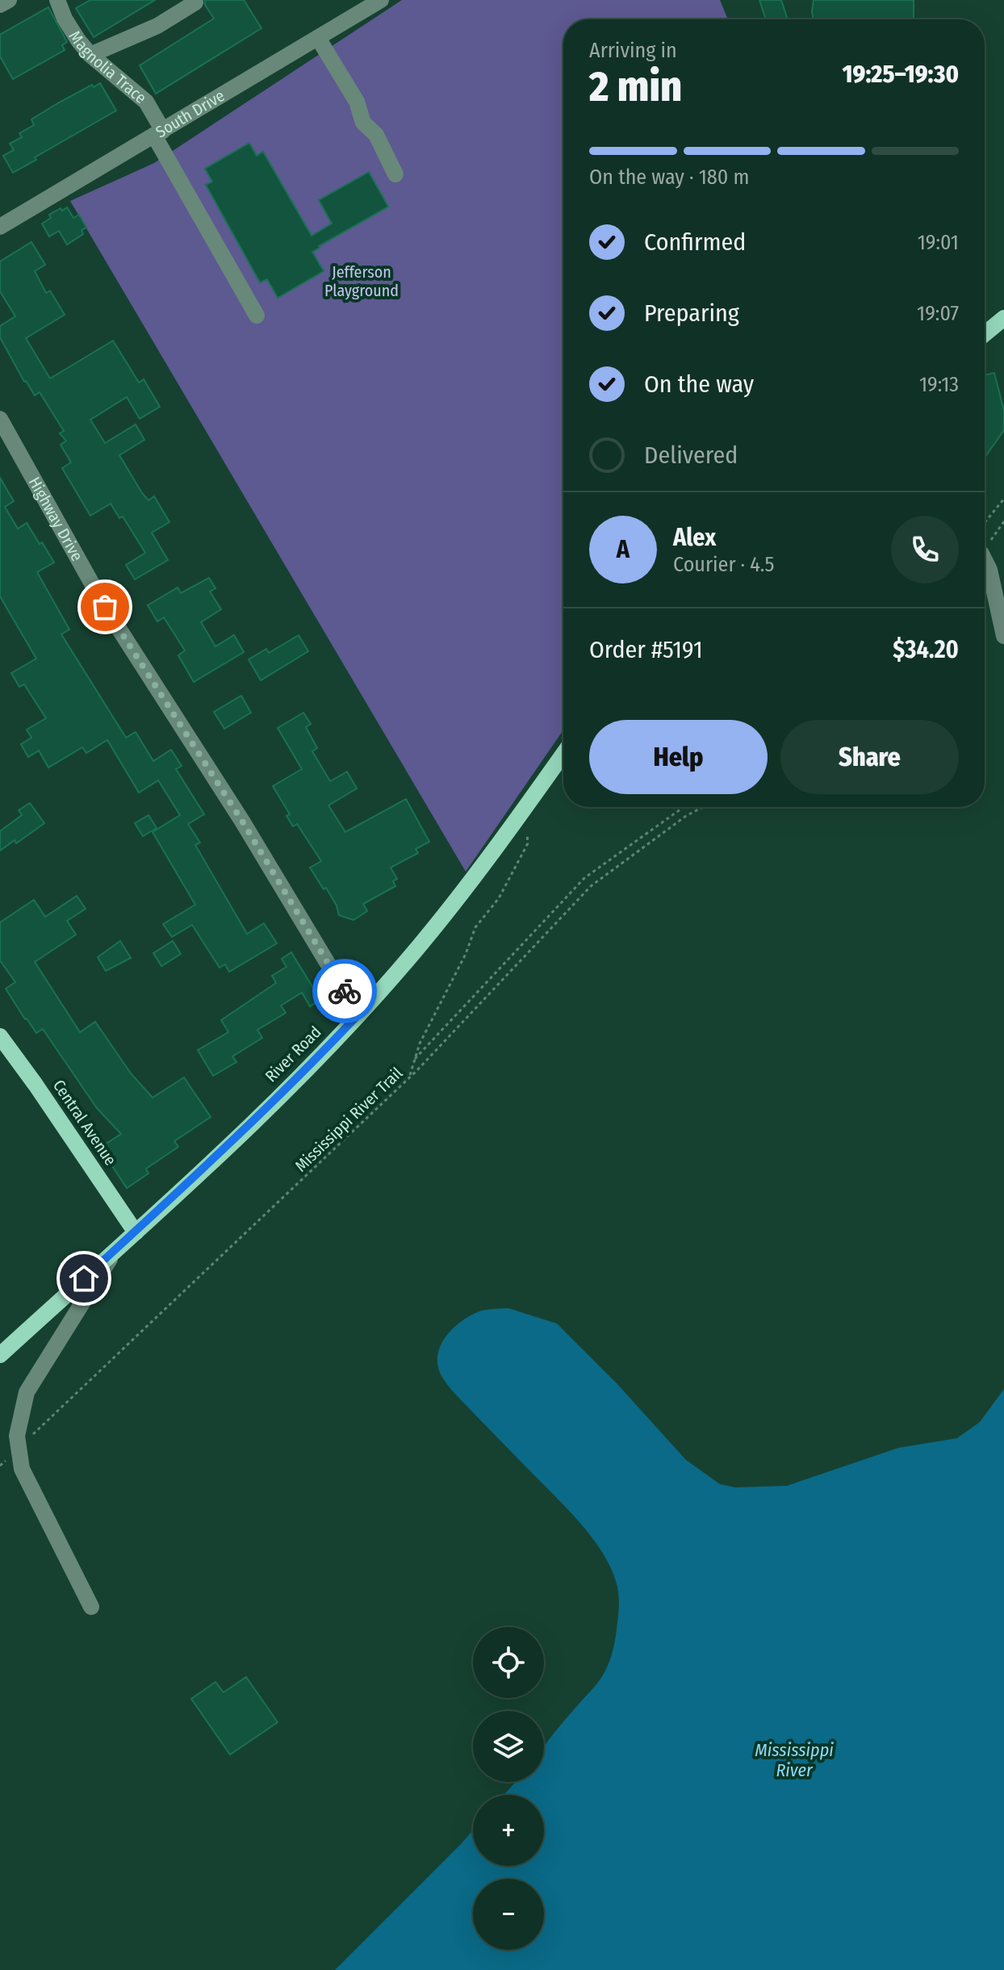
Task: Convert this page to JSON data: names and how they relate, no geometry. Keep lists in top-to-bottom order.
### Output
{
  "streets": {
    "main road": ["River Road", "Central Avenue"],
    "street": ["Magnolia Trace", "South Drive", "Highway Drive"],
    "path": ["Mississippi River Trail"]
  },
  "crossings": [
    ["Magnolia Trace", "South Drive"],
    ["Highway Drive", "River Road"],
    ["River Road", "Central Avenue"]
  ],
  "water": ["Mississippi River"],
  "parks": ["Jefferson Playground"],
  "page": {
    "heading": ["2 min", "Arriving in", "19:25–19:30"],
    "panel": [
      "Alex",
      "Courier · 4.5",
      "Order #5191",
      "$34.20"
    ],
    "bar": "On the way · 180 m",
    "list": [
      ["Confirmed", "19:01"],
      ["Preparing", "19:07"],
      ["On the way", "19:13"],
      "Delivered"
    ],
    "round": "A",
    "buttons": ["Help", "Share"],
    "map_buttons": ["+", "−"]
  }
}
